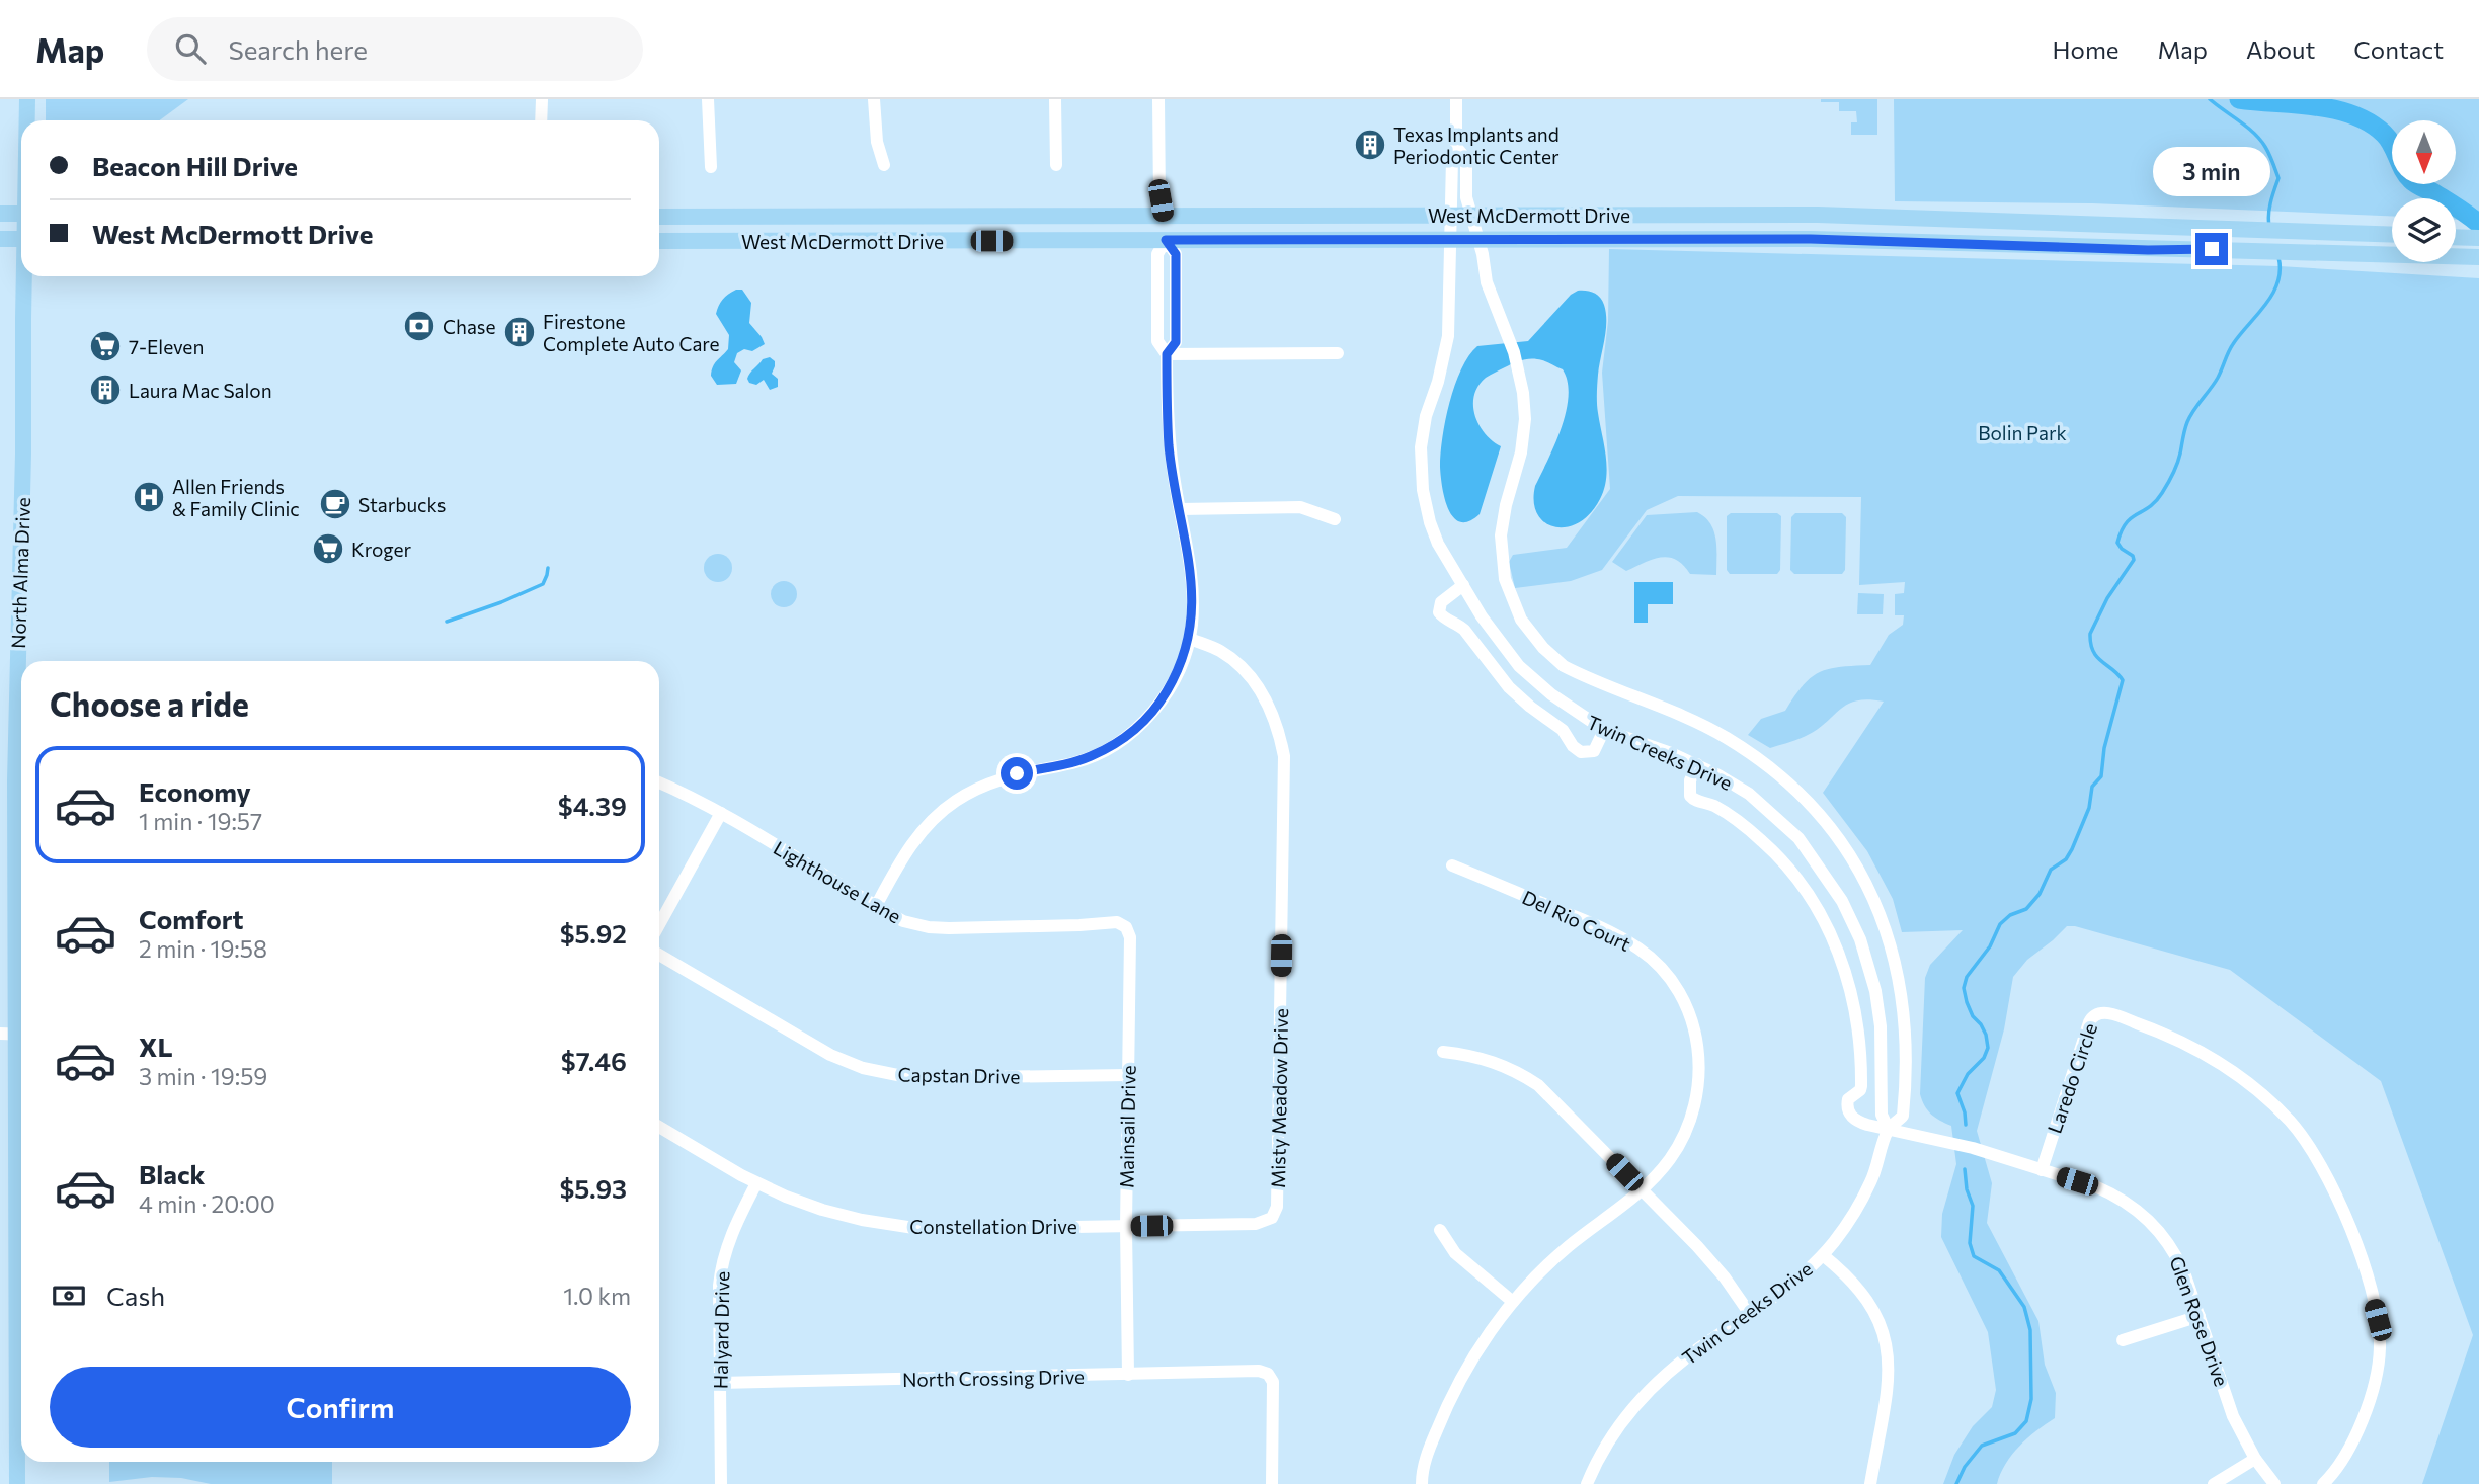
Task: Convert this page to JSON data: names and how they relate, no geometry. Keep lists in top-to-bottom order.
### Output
{
  "streets": {
    "main road": ["West McDermott Drive", "North Alma Drive"],
    "street": [
      "Twin Creeks Drive",
      "Lighthouse Lane",
      "Del Rio Court",
      "Capstan Drive",
      "Laredo Circle",
      "Misty Meadow Drive",
      "Mainsail Drive",
      "Constellation Drive",
      "Glen Rose Drive",
      "Halyard Drive",
      "North Crossing Drive"
    ]
  },
  "crossings": [
    ["West McDermott Drive", "Twin Creeks Drive"],
    ["Twin Creeks Drive", "Glen Rose Drive"],
    ["Lighthouse Lane", "Mainsail Drive"],
    ["Capstan Drive", "Mainsail Drive"],
    ["Laredo Circle", "Glen Rose Drive"],
    ["Misty Meadow Drive", "Constellation Drive"],
    ["Mainsail Drive", "Constellation Drive"],
    ["Mainsail Drive", "North Crossing Drive"],
    ["Constellation Drive", "Halyard Drive"],
    ["Halyard Drive", "North Crossing Drive"]
  ],
  "parks": ["Bolin Park"],
  "places": {
    "building": ["Texas Implants and Periodontic Center", "Firestone Complete Auto Care", "Laura Mac Salon"],
    "bank": ["Chase"],
    "supermarket": ["7-Eleven", "Kroger"],
    "hospital": ["Allen Friends & Family Clinic"],
    "cafe": ["Starbucks"]
  },
  "north": "bottom",
  "page": {
    "header": "Map",
    "search": "Search here",
    "nav": [
      "Home",
      "Map",
      "About",
      "Contact"
    ],
    "banner": ["Beacon Hill Drive", "West McDermott Drive"],
    "bubble": "3 min",
    "heading": "Choose a ride",
    "list": [
      {
        "name": "Economy",
        "note": "1 min · 19:57",
        "value": "$4.39"
      },
      {
        "name": "Comfort",
        "note": "2 min · 19:58",
        "value": "$5.92"
      },
      {
        "name": "XL",
        "note": "3 min · 19:59",
        "value": "$7.46"
      },
      {
        "name": "Black",
        "note": "4 min · 20:00",
        "value": "$5.93"
      }
    ],
    "pay": ["Cash", "1.0 km"],
    "buttons": "Confirm"
  }
}
